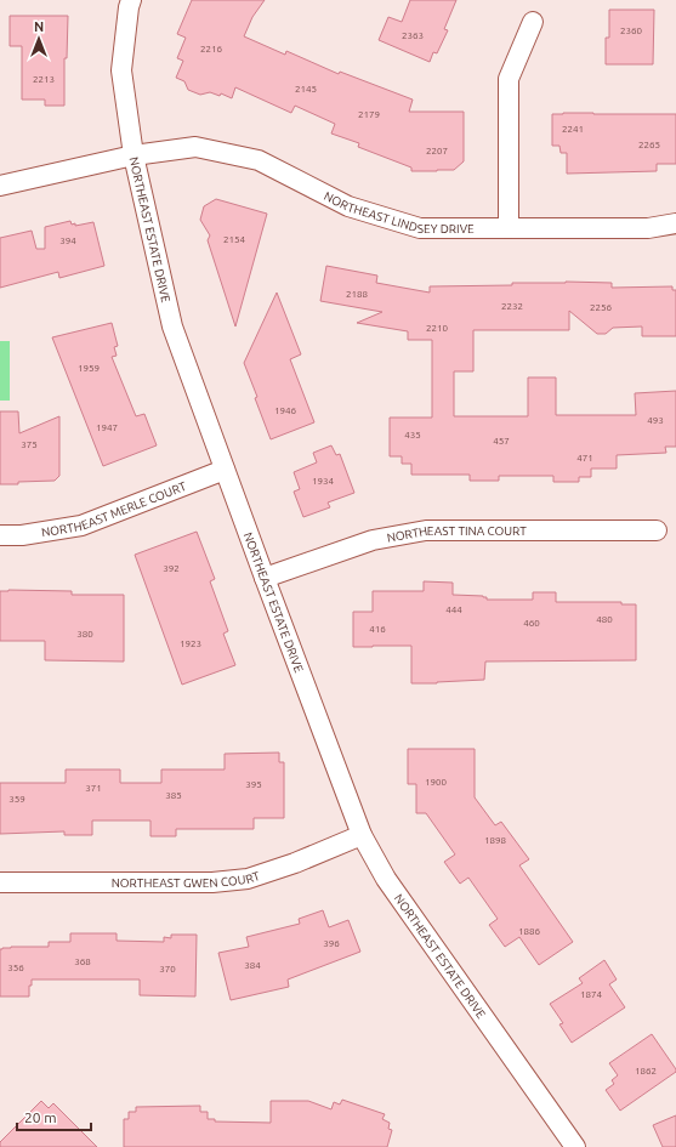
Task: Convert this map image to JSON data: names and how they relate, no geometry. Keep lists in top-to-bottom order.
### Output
{
  "streets": {
    "street": [
      "NORTHEAST LINDSEY DRIVE",
      "NORTHEAST ESTATE DRIVE",
      "NORTHEAST MERLE COURT",
      "NORTHEAST TINA COURT",
      "NORTHEAST GWEN COURT"
    ]
  },
  "crossings": [
    ["NORTHEAST LINDSEY DRIVE", "NORTHEAST ESTATE DRIVE"],
    ["NORTHEAST ESTATE DRIVE", "NORTHEAST MERLE COURT"],
    ["NORTHEAST ESTATE DRIVE", "NORTHEAST TINA COURT"],
    ["NORTHEAST ESTATE DRIVE", "NORTHEAST GWEN COURT"]
  ],
  "house_numbers": [
    "2360",
    "2363",
    "2216",
    "2213",
    "2145",
    "2179",
    "2241",
    "2265",
    "2207",
    "2154",
    "394",
    "2188",
    "2232",
    "2256",
    "2210",
    "1959",
    "1946",
    "493",
    "1947",
    "435",
    "457",
    "375",
    "471",
    "1934",
    "392",
    "444",
    "480",
    "460",
    "416",
    "380",
    "1923",
    "1900",
    "395",
    "371",
    "385",
    "359",
    "1898",
    "1886",
    "396",
    "368",
    "384",
    "356",
    "370",
    "1874",
    "1862"
  ],
  "scale_bar": "20 m",
  "north": "top"
}
